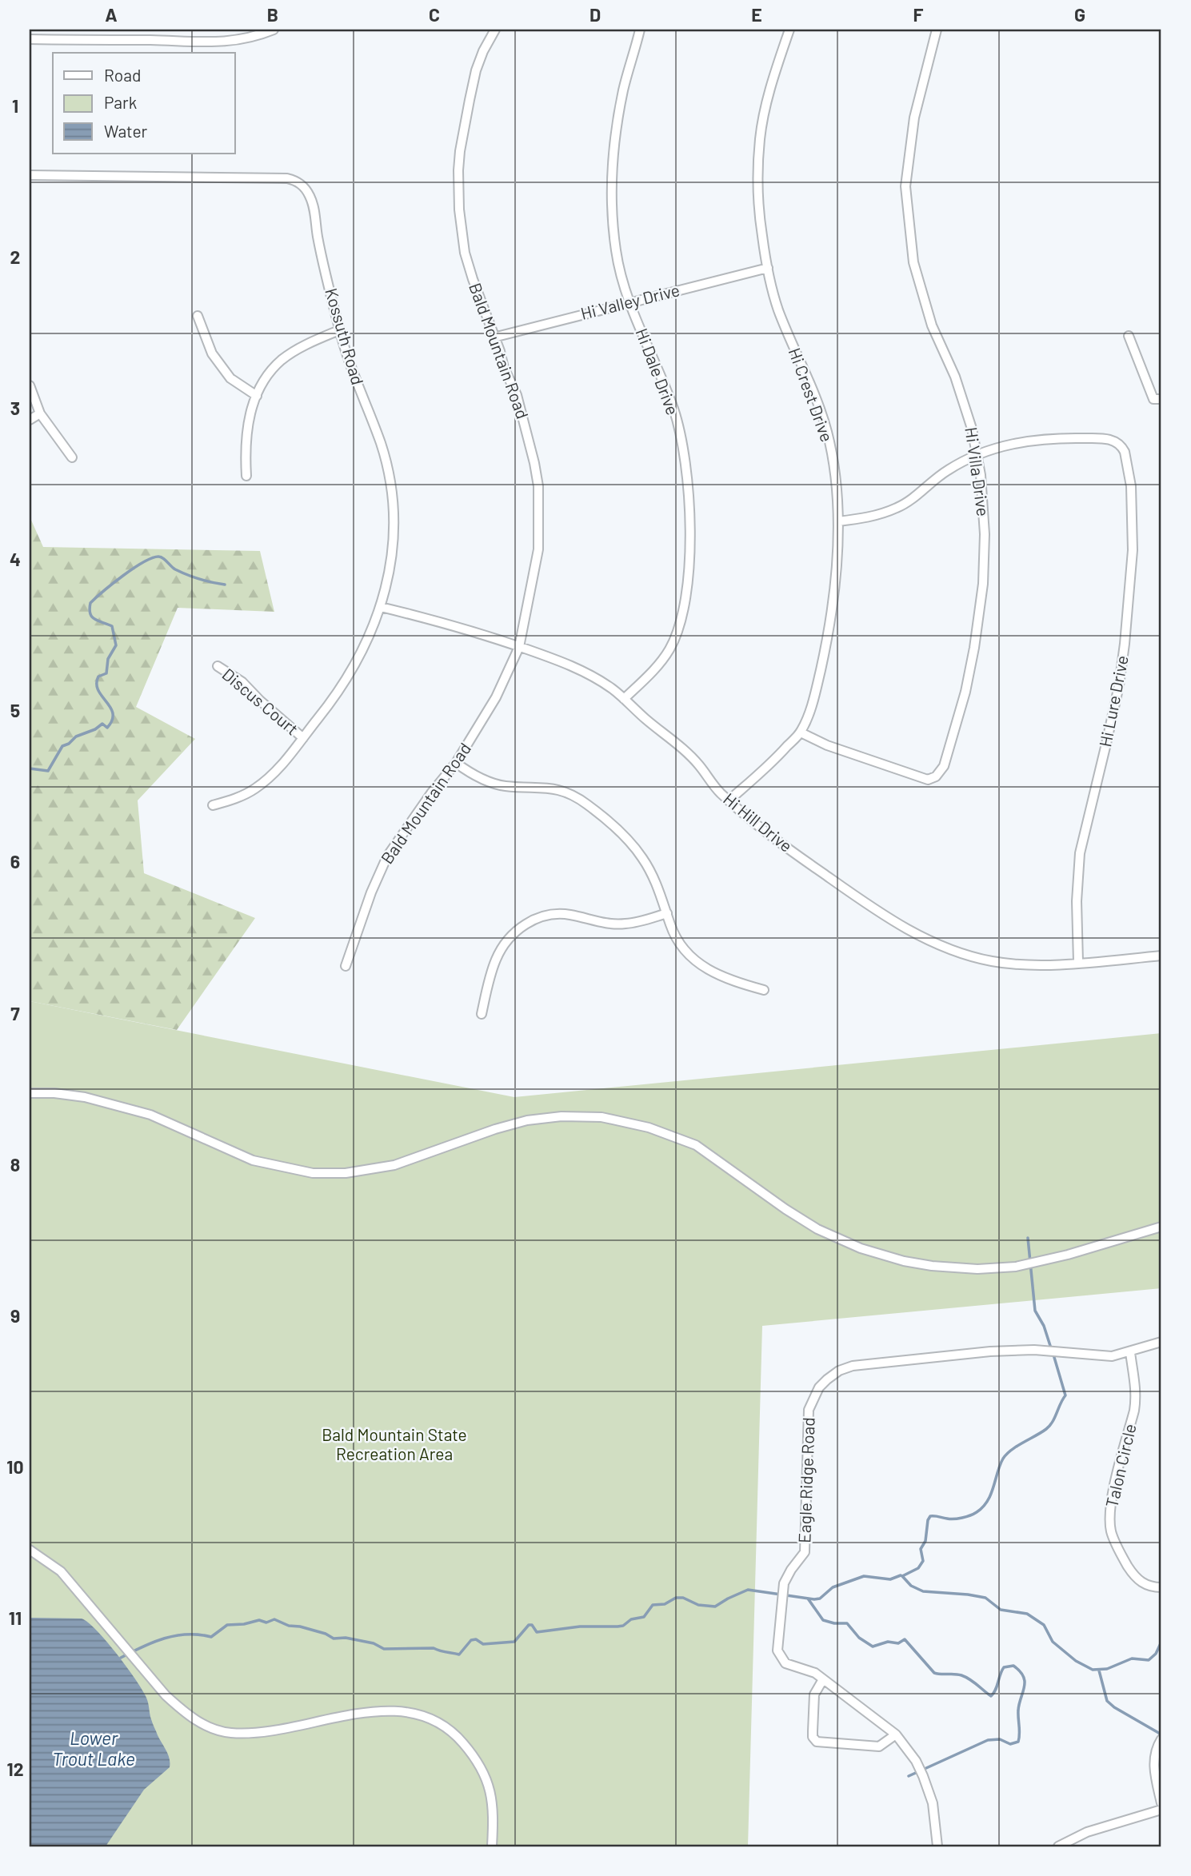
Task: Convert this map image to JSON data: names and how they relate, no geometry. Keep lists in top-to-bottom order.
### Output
{
  "streets": {
    "street": [
      "Hi Valley Drive",
      "Kossuth Road",
      "Bald Mountain Road",
      "Hi Dale Drive",
      "Hi Crest Drive",
      "Hi Villa Drive",
      "Hi Lure Drive",
      "Discus Court",
      "Hi Hill Drive",
      "Talon Circle",
      "Eagle Ridge Road"
    ]
  },
  "crossings": [
    ["Hi Valley Drive", "Bald Mountain Road"],
    ["Hi Valley Drive", "Hi Dale Drive"],
    ["Hi Valley Drive", "Hi Crest Drive"],
    ["Kossuth Road", "Discus Court"],
    ["Kossuth Road", "Hi Hill Drive"],
    ["Bald Mountain Road", "Hi Hill Drive"],
    ["Hi Dale Drive", "Hi Hill Drive"],
    ["Hi Crest Drive", "Hi Villa Drive"],
    ["Hi Crest Drive", "Hi Hill Drive"],
    ["Hi Villa Drive", "Hi Lure Drive"],
    ["Hi Lure Drive", "Hi Hill Drive"],
    ["Talon Circle", "Eagle Ridge Road"]
  ],
  "water": ["Lower Trout Lake"],
  "parks": ["Bald Mountain State Recreation Area"],
  "legend": ["Road", "Park", "Water"],
  "grid": {
    "columns": [
      "A",
      "B",
      "C",
      "D",
      "E",
      "F",
      "G"
    ],
    "rows": [
      "1",
      "2",
      "3",
      "4",
      "5",
      "6",
      "7",
      "8",
      "9",
      "10",
      "11",
      "12"
    ]
  }
}
